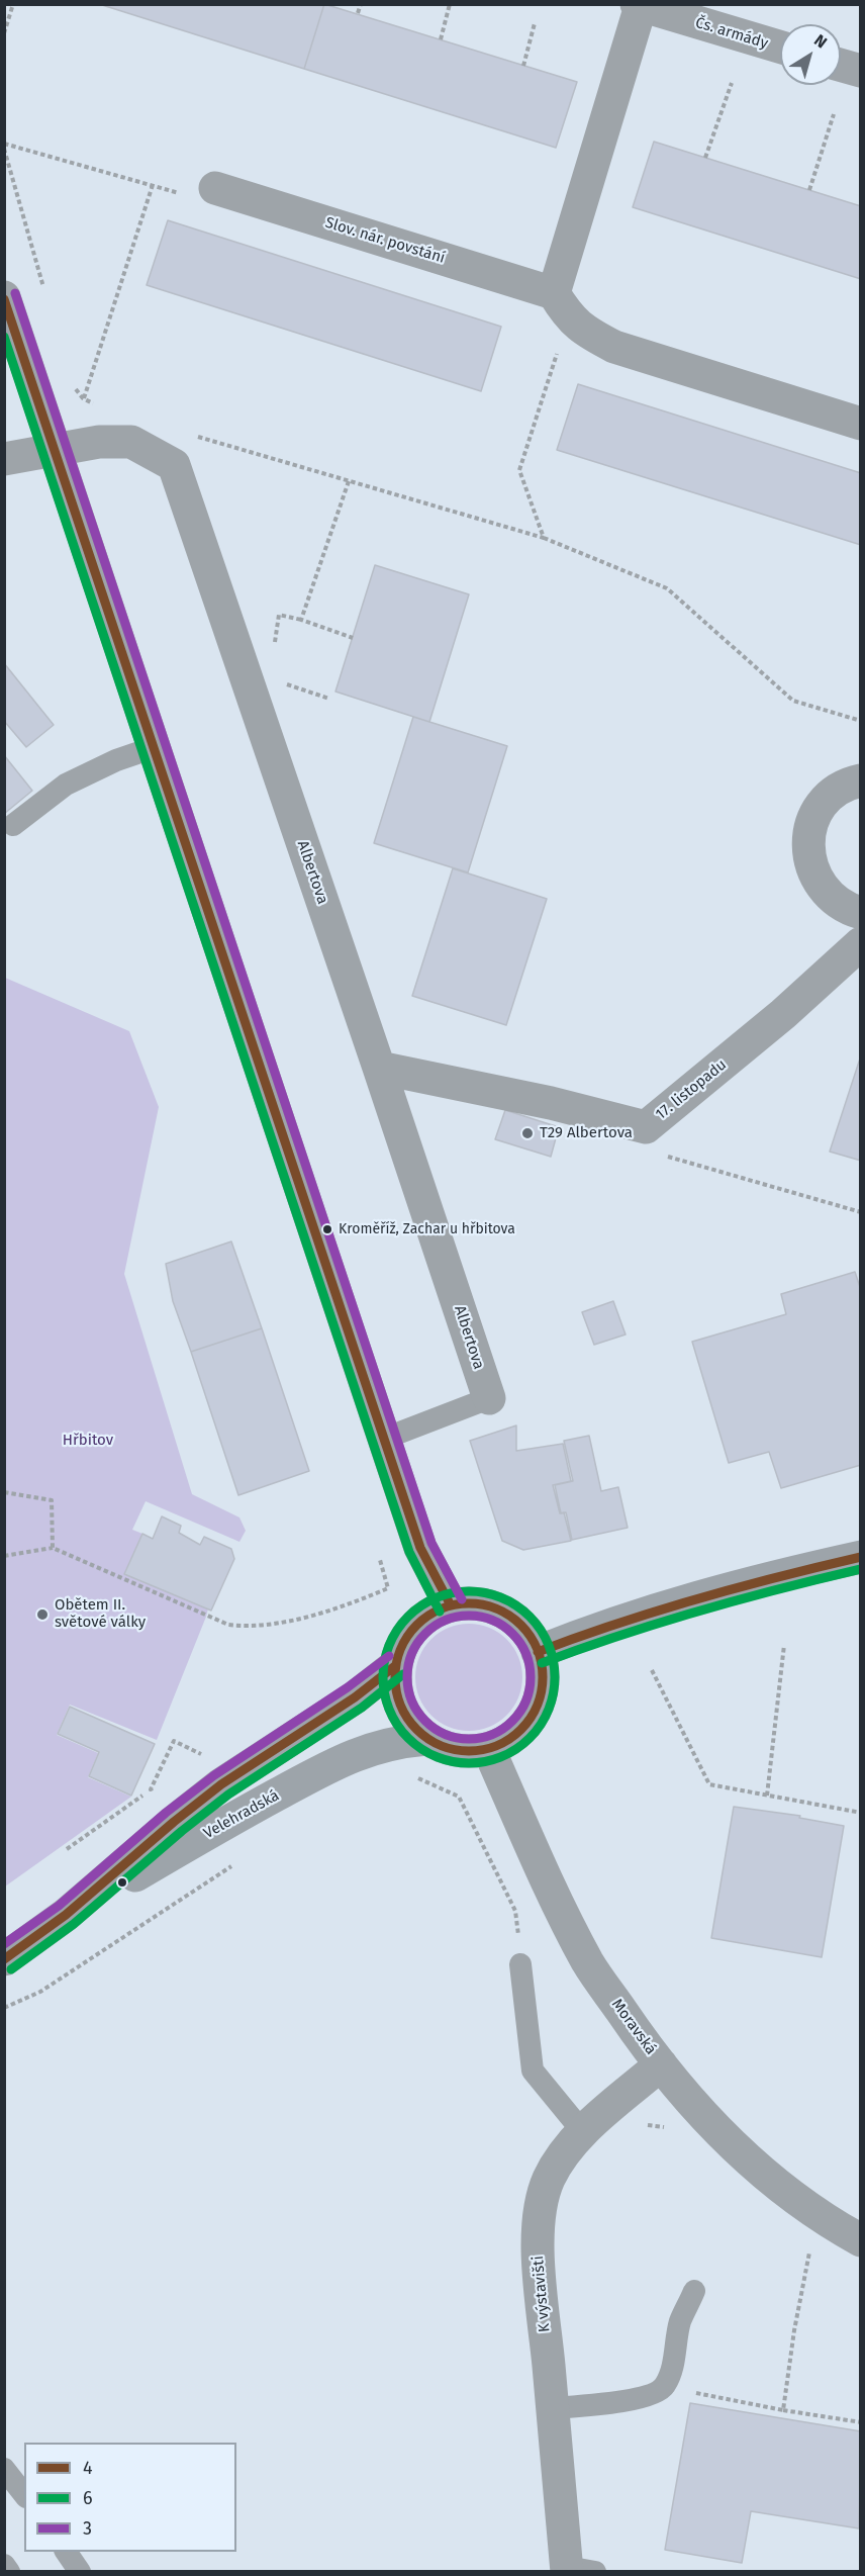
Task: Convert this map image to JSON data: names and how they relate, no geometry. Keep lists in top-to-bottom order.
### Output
{
  "streets": {
    "main road": ["Velehradská"],
    "street": [
      "Čs. armády",
      "Slov. nár. povstání",
      "Albertova",
      "17. listopadu",
      "Moravská",
      "K výstavišti"
    ]
  },
  "crossings": [
    ["Albertova", "17. listopadu"],
    ["Velehradská", "Moravská"],
    ["Moravská", "K výstavišti"]
  ],
  "parks": ["Hřbitov"],
  "places": ["T29 Albertova", "Kroměříž, Zachar u hřbitova", "Obětem II. světové války"],
  "lines": ["transit line 3", "transit line 4", "transit line 6"],
  "legend": ["4", "6", "3"],
  "north": "top right"
}
